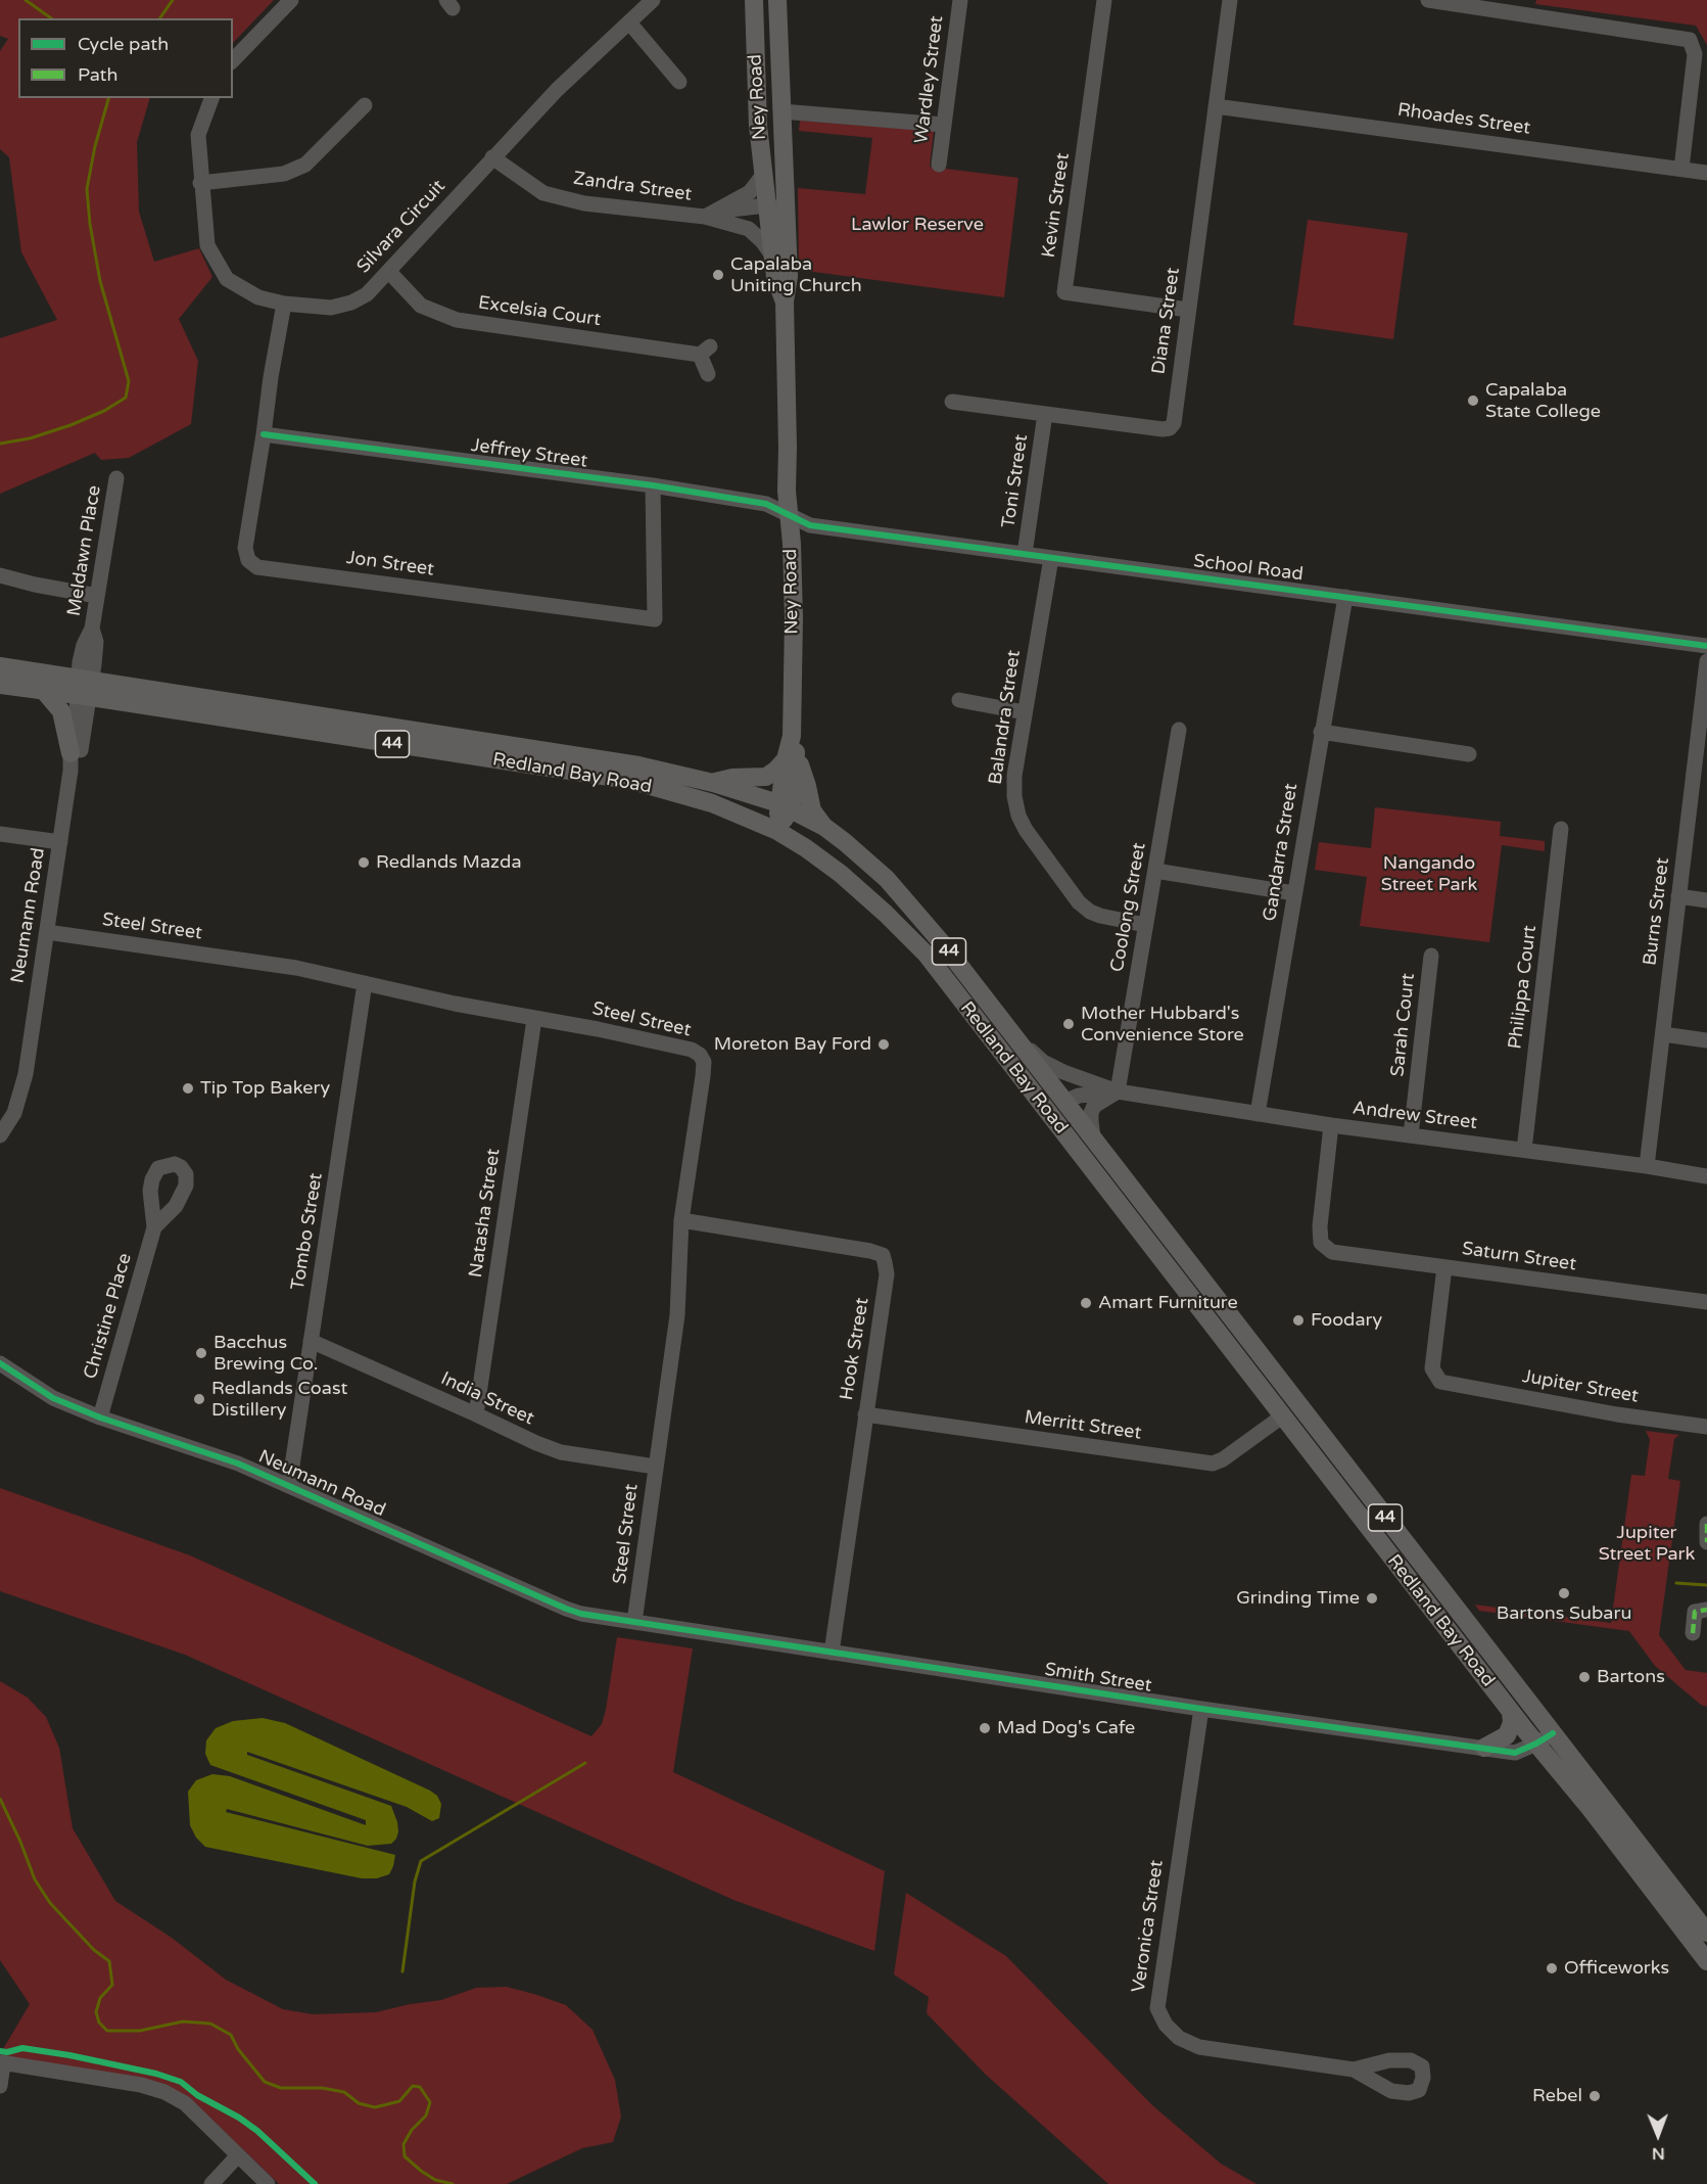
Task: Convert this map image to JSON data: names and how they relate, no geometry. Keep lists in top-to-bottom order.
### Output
{
  "streets": {
    "main road": ["Ney Road", "44", "Redland Bay Road"],
    "street": [
      "Wardley Street",
      "Rhoades Street",
      "Zandra Street",
      "Kevin Street",
      "Silvara Circuit",
      "Excelsia Court",
      "Diana Street",
      "Jeffrey Street",
      "Toni Street",
      "Meldawn Place",
      "Jon Street",
      "School Road",
      "Balandra Street",
      "Gandarra Street",
      "Coolong Street",
      "Burns Street",
      "Neumann Road",
      "Steel Street",
      "Philippa Court",
      "Sarah Court",
      "Andrew Street",
      "Natasha Street",
      "Tombo Street",
      "Saturn Street",
      "Christine Place",
      "Hook Street",
      "Jupiter Street",
      "India Street",
      "Merritt Street",
      "Smith Street",
      "Veronica Street"
    ]
  },
  "crossings": [
    ["Ney Road", "Zandra Street"],
    ["Ney Road", "Jeffrey Street"],
    ["Ney Road", "School Road"],
    ["Ney Road", "Redland Bay Road"],
    ["Rhoades Street", "Diana Street"],
    ["Zandra Street", "Silvara Circuit"],
    ["Kevin Street", "Diana Street"],
    ["Silvara Circuit", "Excelsia Court"],
    ["Silvara Circuit", "Jon Street"],
    ["Diana Street", "Toni Street"],
    ["Jeffrey Street", "Jon Street"],
    ["Jeffrey Street", "School Road"],
    ["Toni Street", "School Road"],
    ["Meldawn Place", "Redland Bay Road"],
    ["Meldawn Place", "Neumann Road"],
    ["School Road", "Balandra Street"],
    ["School Road", "Gandarra Street"],
    ["Balandra Street", "Coolong Street"],
    ["Redland Bay Road", "Neumann Road"],
    ["Redland Bay Road", "Andrew Street"],
    ["Redland Bay Road", "Merritt Street"],
    ["Redland Bay Road", "Smith Street"],
    ["Gandarra Street", "Andrew Street"],
    ["Coolong Street", "Andrew Street"],
    ["Burns Street", "Andrew Street"],
    ["Neumann Road", "Steel Street"],
    ["Neumann Road", "Tombo Street"],
    ["Neumann Road", "Christine Place"],
    ["Neumann Road", "Smith Street"],
    ["Steel Street", "Natasha Street"],
    ["Steel Street", "Tombo Street"],
    ["Steel Street", "Hook Street"],
    ["Steel Street", "India Street"],
    ["Steel Street", "Smith Street"],
    ["Philippa Court", "Andrew Street"],
    ["Sarah Court", "Andrew Street"],
    ["Andrew Street", "Saturn Street"],
    ["Natasha Street", "India Street"],
    ["Tombo Street", "India Street"],
    ["Saturn Street", "Jupiter Street"],
    ["Hook Street", "Merritt Street"],
    ["Hook Street", "Smith Street"],
    ["Smith Street", "Veronica Street"]
  ],
  "parks": ["Lawlor Reserve", "Nangando Street Park", "Jupiter Street Park"],
  "places": [
    "Capalaba Uniting Church",
    "Capalaba State College",
    "Redlands Mazda",
    "Mother Hubbard's Convenience Store",
    "Moreton Bay Ford",
    "Tip Top Bakery",
    "Amart Furniture",
    "Foodary",
    "Bacchus Brewing Co.",
    "Redlands Coast Distillery",
    "Bartons Subaru",
    "Grinding Time",
    "Bartons",
    "Mad Dog's Cafe",
    "Officeworks",
    "Rebel"
  ],
  "legend": ["Cycle path", "Path"],
  "north": "bottom"
}
